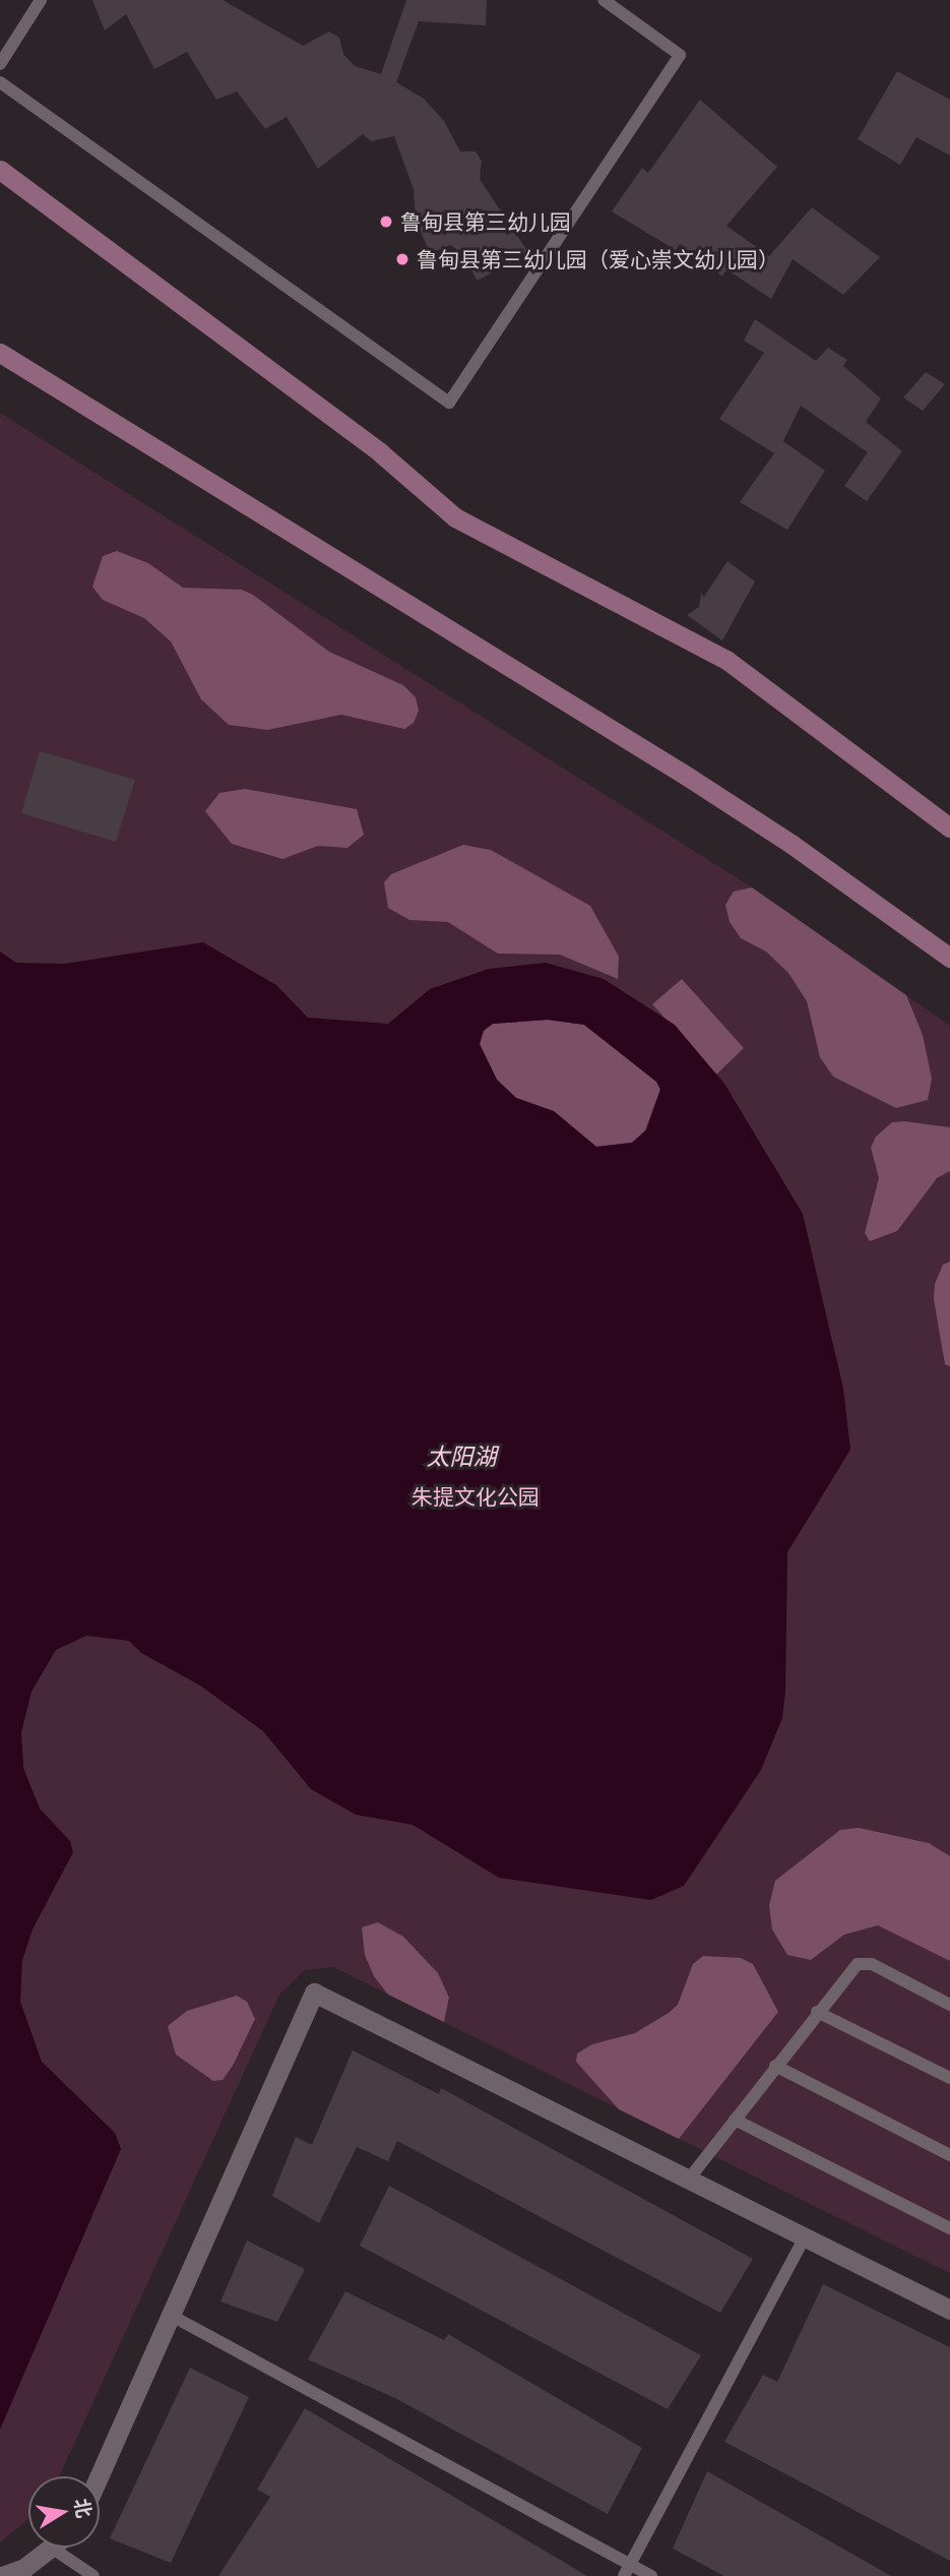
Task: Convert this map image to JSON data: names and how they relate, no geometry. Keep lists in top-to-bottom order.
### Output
{
  "water": ["太阳湖"],
  "parks": ["朱提文化公园"],
  "places": ["鲁甸县第三幼儿园", "鲁甸县第三幼儿园（爱心崇文幼儿园）"],
  "north": "right"
}
